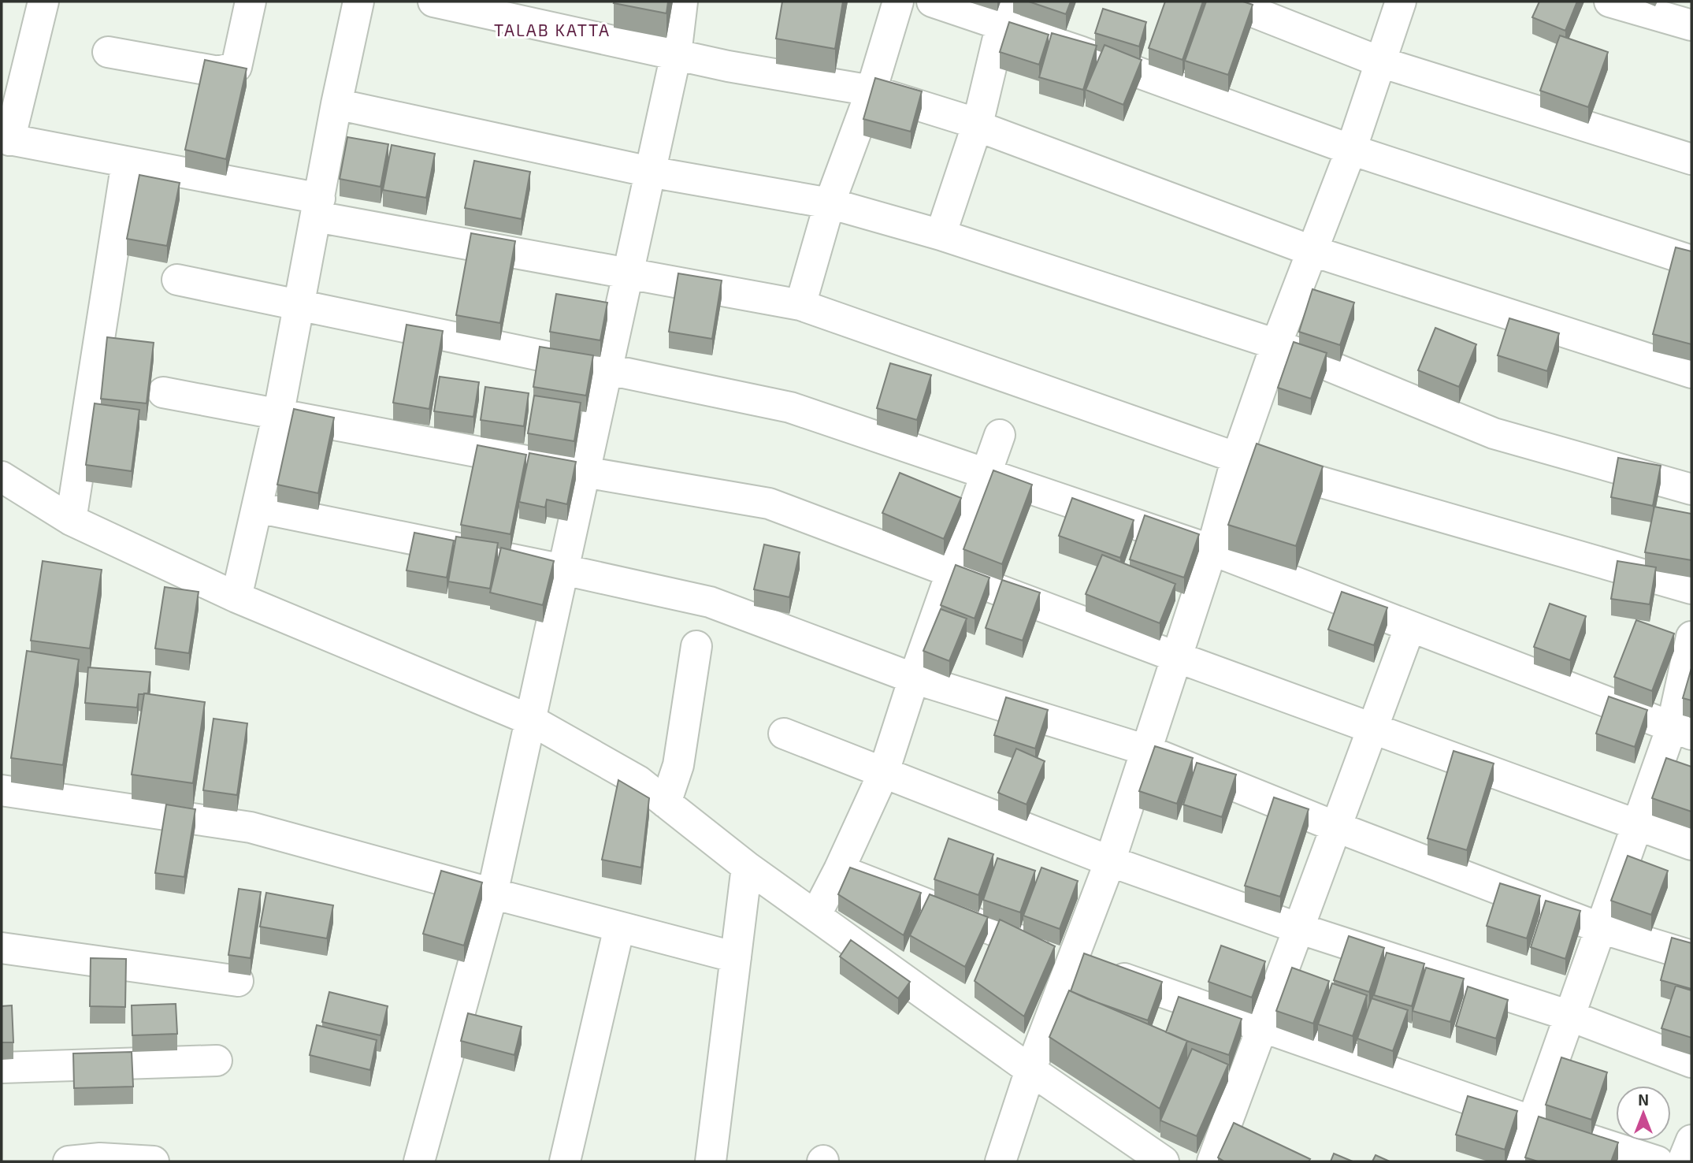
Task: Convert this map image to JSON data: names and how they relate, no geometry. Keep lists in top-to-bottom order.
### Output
{
  "districts": ["TALAB KATTA"],
  "north": "top"
}
